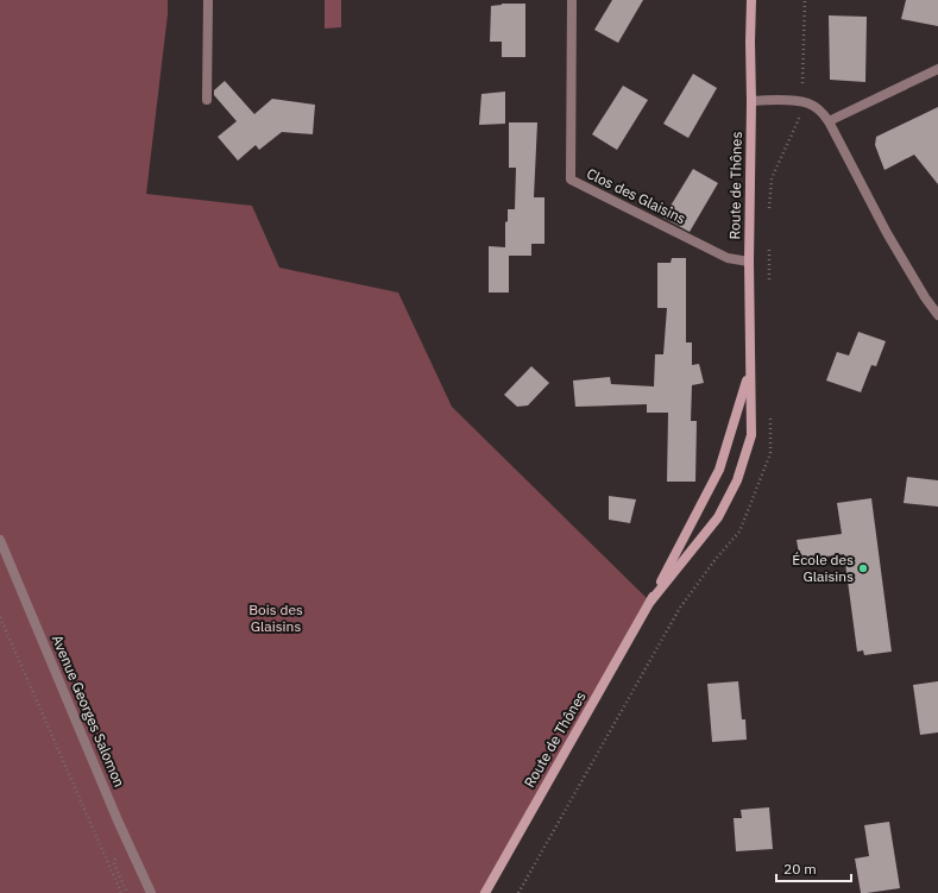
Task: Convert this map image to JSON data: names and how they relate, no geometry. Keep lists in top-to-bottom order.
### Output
{
  "streets": {
    "main road": ["Route de Thônes"],
    "street": ["Clos des Glaisins", "Avenue Georges Salomon"]
  },
  "crossings": [
    ["Route de Thônes", "Clos des Glaisins"]
  ],
  "parks": ["Bois des Glaisins"],
  "places": ["École des Glaisins"],
  "scale_bar": "20 m"
}
